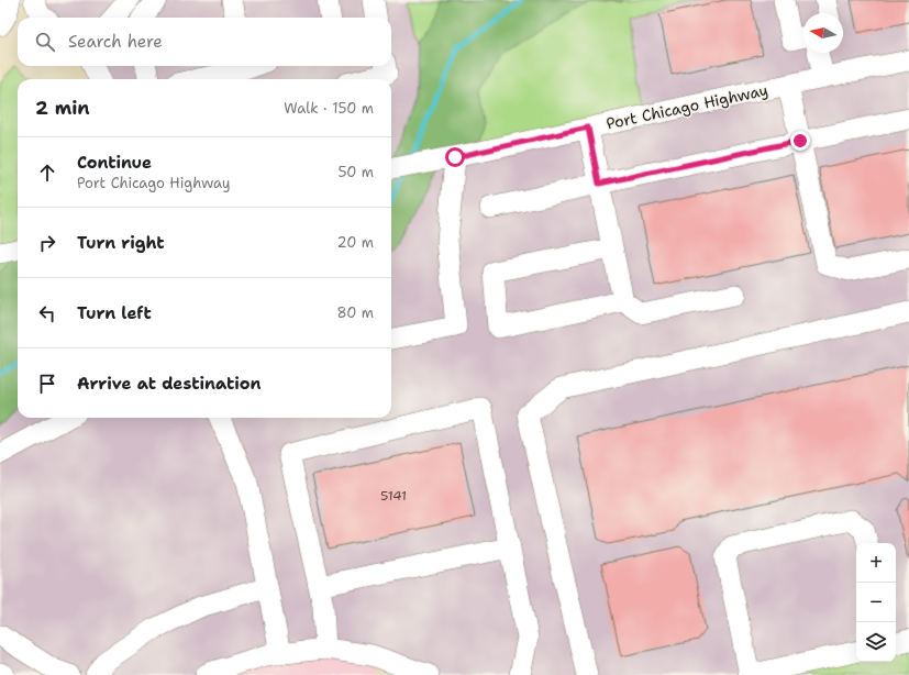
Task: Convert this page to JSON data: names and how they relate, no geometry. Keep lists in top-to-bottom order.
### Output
{
  "streets": {
    "street": ["Port Chicago Highway"]
  },
  "house_numbers": ["5141"],
  "north": "left",
  "page": {
    "search": "Search here",
    "heading": ["2 min", "Walk · 150 m"],
    "list": [
      ["Continue", "Port Chicago Highway", "50 m"],
      ["Turn right", "20 m"],
      ["Turn left", "80 m"],
      "Arrive at destination"
    ],
    "map_buttons": ["+", "−"]
  }
}
